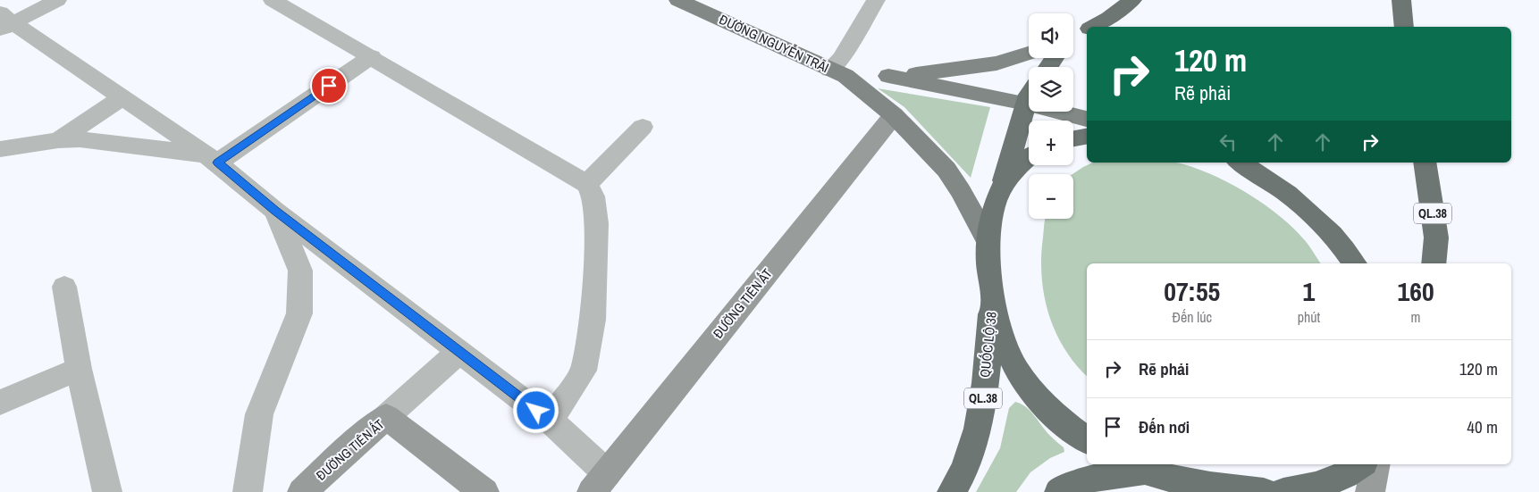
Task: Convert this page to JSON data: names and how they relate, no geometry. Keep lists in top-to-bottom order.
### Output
{
  "streets": {
    "highway": ["QL.38", "QUỐC LỘ 38"],
    "main road": ["ĐƯỜNG NGUYỄN TRÃI"],
    "street": ["ĐƯỜNG TIÊN ẤT"]
  },
  "crossings": [
    ["ĐƯỜNG NGUYỄN TRÃI", "ĐƯỜNG TIÊN ẤT"]
  ],
  "page": {
    "map_buttons": ["+", "−"],
    "turn": ["120 m", "Rẽ phải"],
    "eta": [
      "07:55",
      "Đến lúc",
      "1",
      "phút",
      "160",
      "m"
    ],
    "list": [
      {
        "name": "Rẽ phải",
        "value": "120 m"
      },
      {
        "name": "Đến nơi",
        "value": "40 m"
      }
    ]
  }
}
